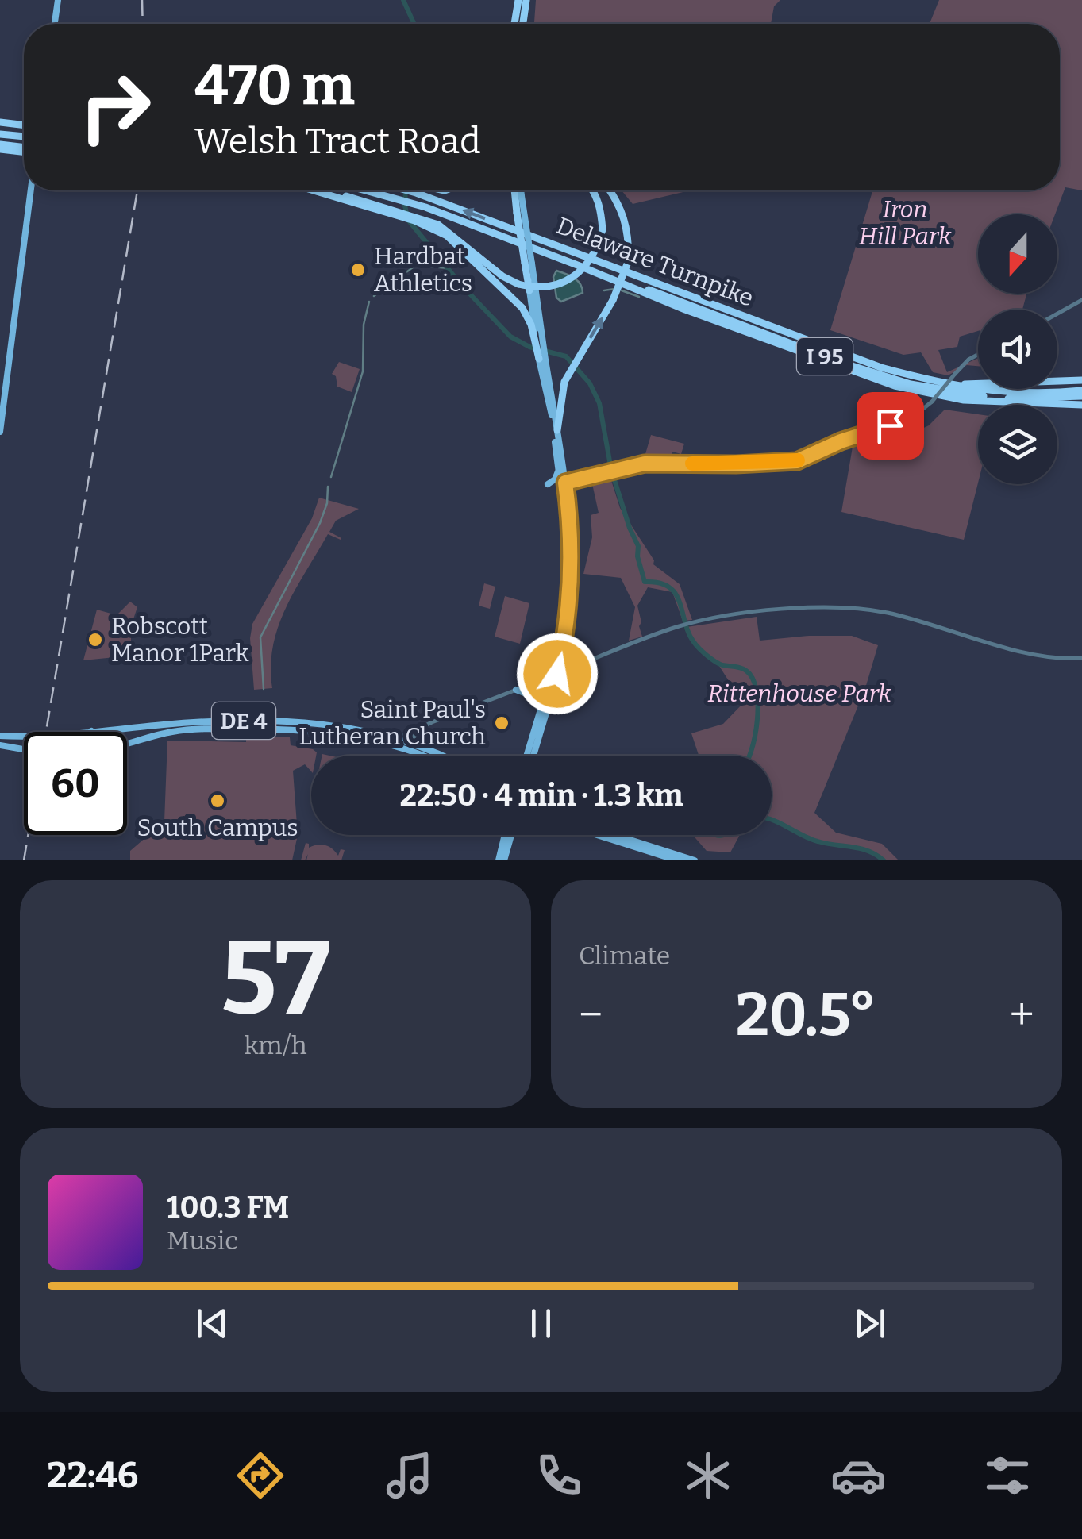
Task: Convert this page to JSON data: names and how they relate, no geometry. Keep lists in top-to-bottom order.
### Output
{
  "streets": {
    "highway": ["Delaware Turnpike", "I 95"],
    "main road": ["DE 4"]
  },
  "parks": ["Iron Hill Park", "Rittenhouse Park"],
  "places": [
    "Hardbat Athletics",
    "Robscott Manor 1Park",
    "Saint Paul's Lutheran Church",
    "South Campus"
  ],
  "north": "bottom",
  "page": {
    "turn": ["470 m", "Welsh Tract Road"],
    "limit": "60",
    "trip": "22:50 · 4 min · 1.3 km",
    "tile": [
      ["57", "km/h"],
      "Climate"
    ],
    "heat": ["−", "20.5°", "+"],
    "song": ["100.3 FM", "Music"],
    "tabs": "22:46"
  }
}
